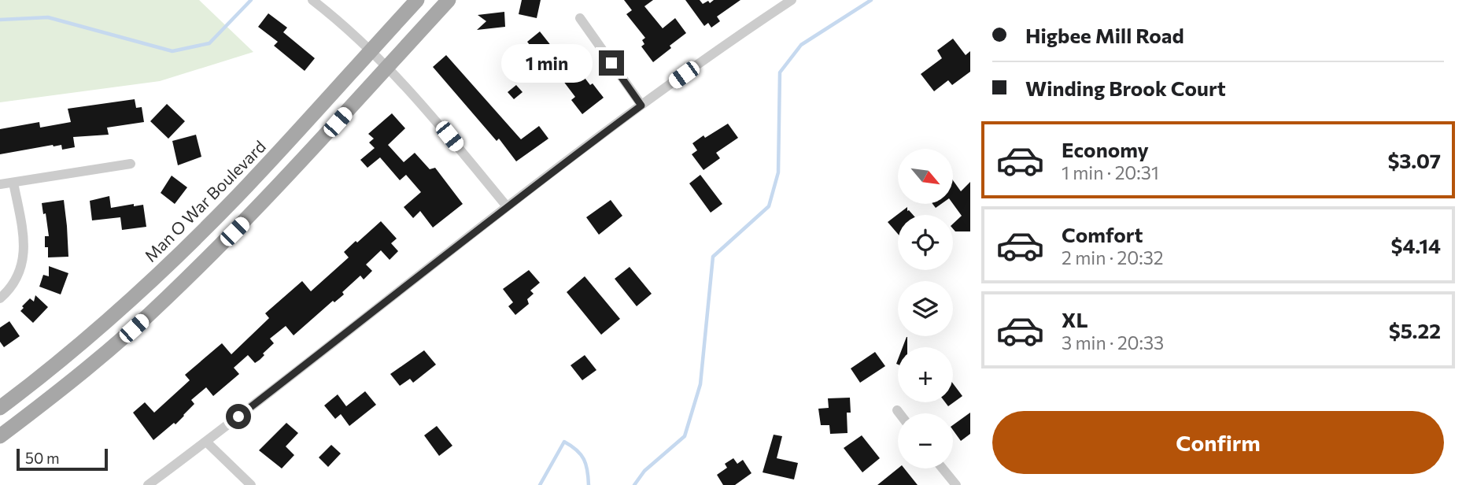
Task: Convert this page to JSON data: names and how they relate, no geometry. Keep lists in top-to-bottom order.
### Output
{
  "streets": {
    "main road": ["Man O War Boulevard"]
  },
  "scale_bar": "50 m",
  "north": "bottom right",
  "page": {
    "banner": ["Higbee Mill Road", "Winding Brook Court"],
    "bubble": "1 min",
    "list": [
      {
        "name": "Economy",
        "note": "1 min · 20:31",
        "value": "$3.07"
      },
      {
        "name": "Comfort",
        "note": "2 min · 20:32",
        "value": "$4.14"
      },
      {
        "name": "XL",
        "note": "3 min · 20:33",
        "value": "$5.22"
      }
    ],
    "map_buttons": ["+", "−"],
    "buttons": "Confirm",
    "scale": "50 m"
  }
}
